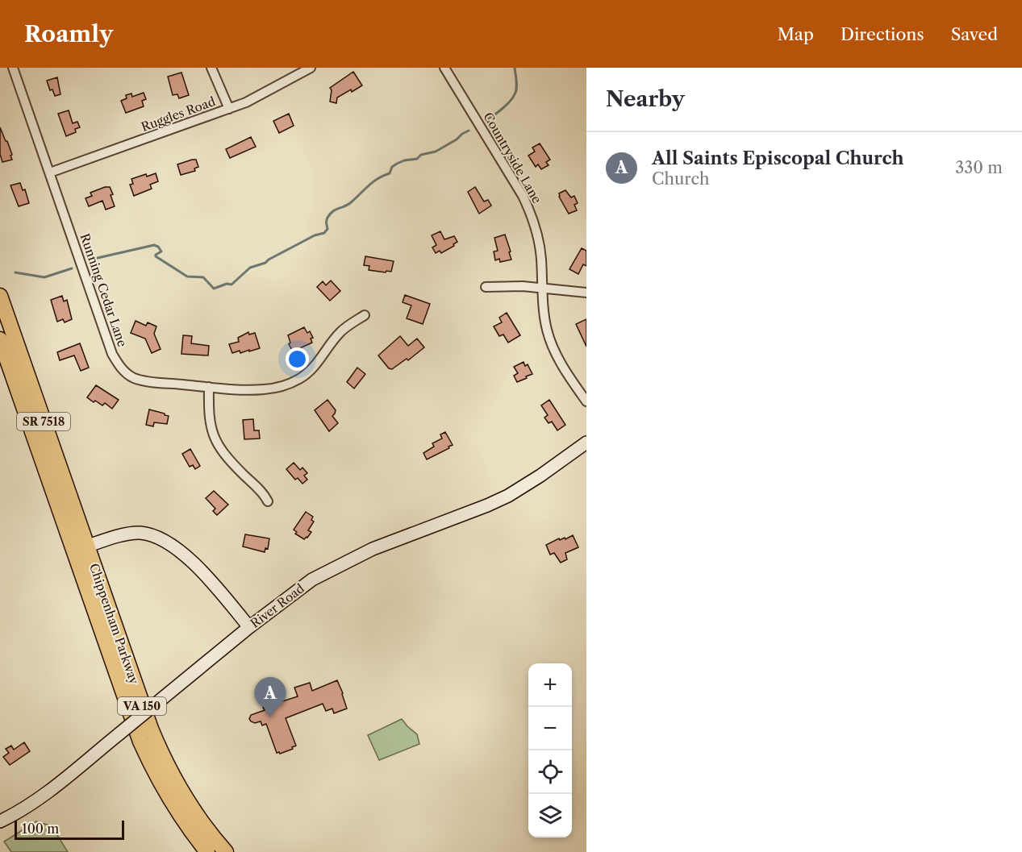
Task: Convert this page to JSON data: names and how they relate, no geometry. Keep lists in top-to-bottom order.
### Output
{
  "streets": {
    "highway": ["SR 7518", "Chippenham Parkway", "VA 150"],
    "main road": ["River Road"],
    "street": ["Ruggles Road", "Countryside Lane", "Running Cedar Lane"]
  },
  "crossings": [
    ["Ruggles Road", "Running Cedar Lane"],
    ["SR 7518", "Chippenham Parkway"]
  ],
  "scale_bar": "100 m",
  "page": {
    "header": "Roamly",
    "nav": ["Map", "Directions", "Saved"],
    "heading": "Nearby",
    "list": [
      {
        "mark": "A",
        "name": "All Saints Episcopal Church",
        "note": "Church",
        "value": "330 m"
      }
    ],
    "map_buttons": ["+", "−"],
    "pins": "A",
    "scale": "100 m"
  }
}
